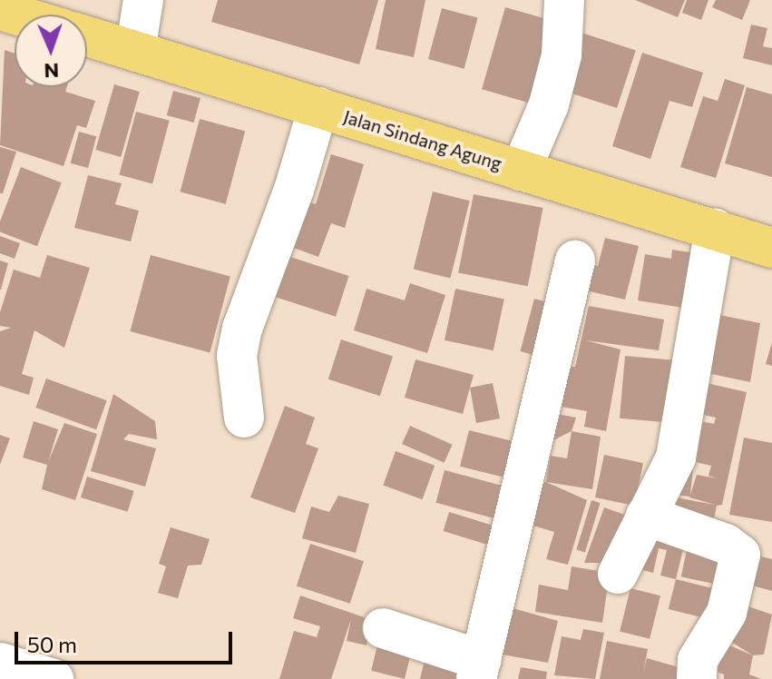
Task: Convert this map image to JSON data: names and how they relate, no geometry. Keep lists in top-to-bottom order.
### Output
{
  "streets": {
    "main road": ["Jalan Sindang Agung"]
  },
  "scale_bar": "50 m",
  "north": "bottom"
}
